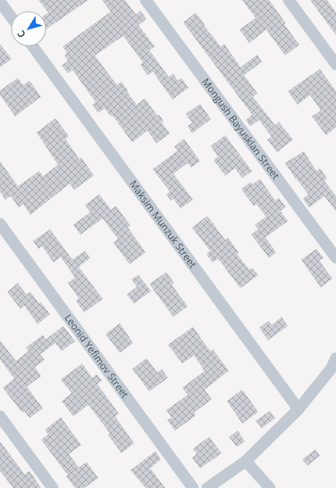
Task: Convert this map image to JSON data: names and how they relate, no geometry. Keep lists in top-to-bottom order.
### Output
{
  "streets": {
    "street": ["Mongush Bayusklan Street", "Maksim Munzuk Street", "Leonid Yefimov Street"]
  },
  "north": "bottom left"
}
